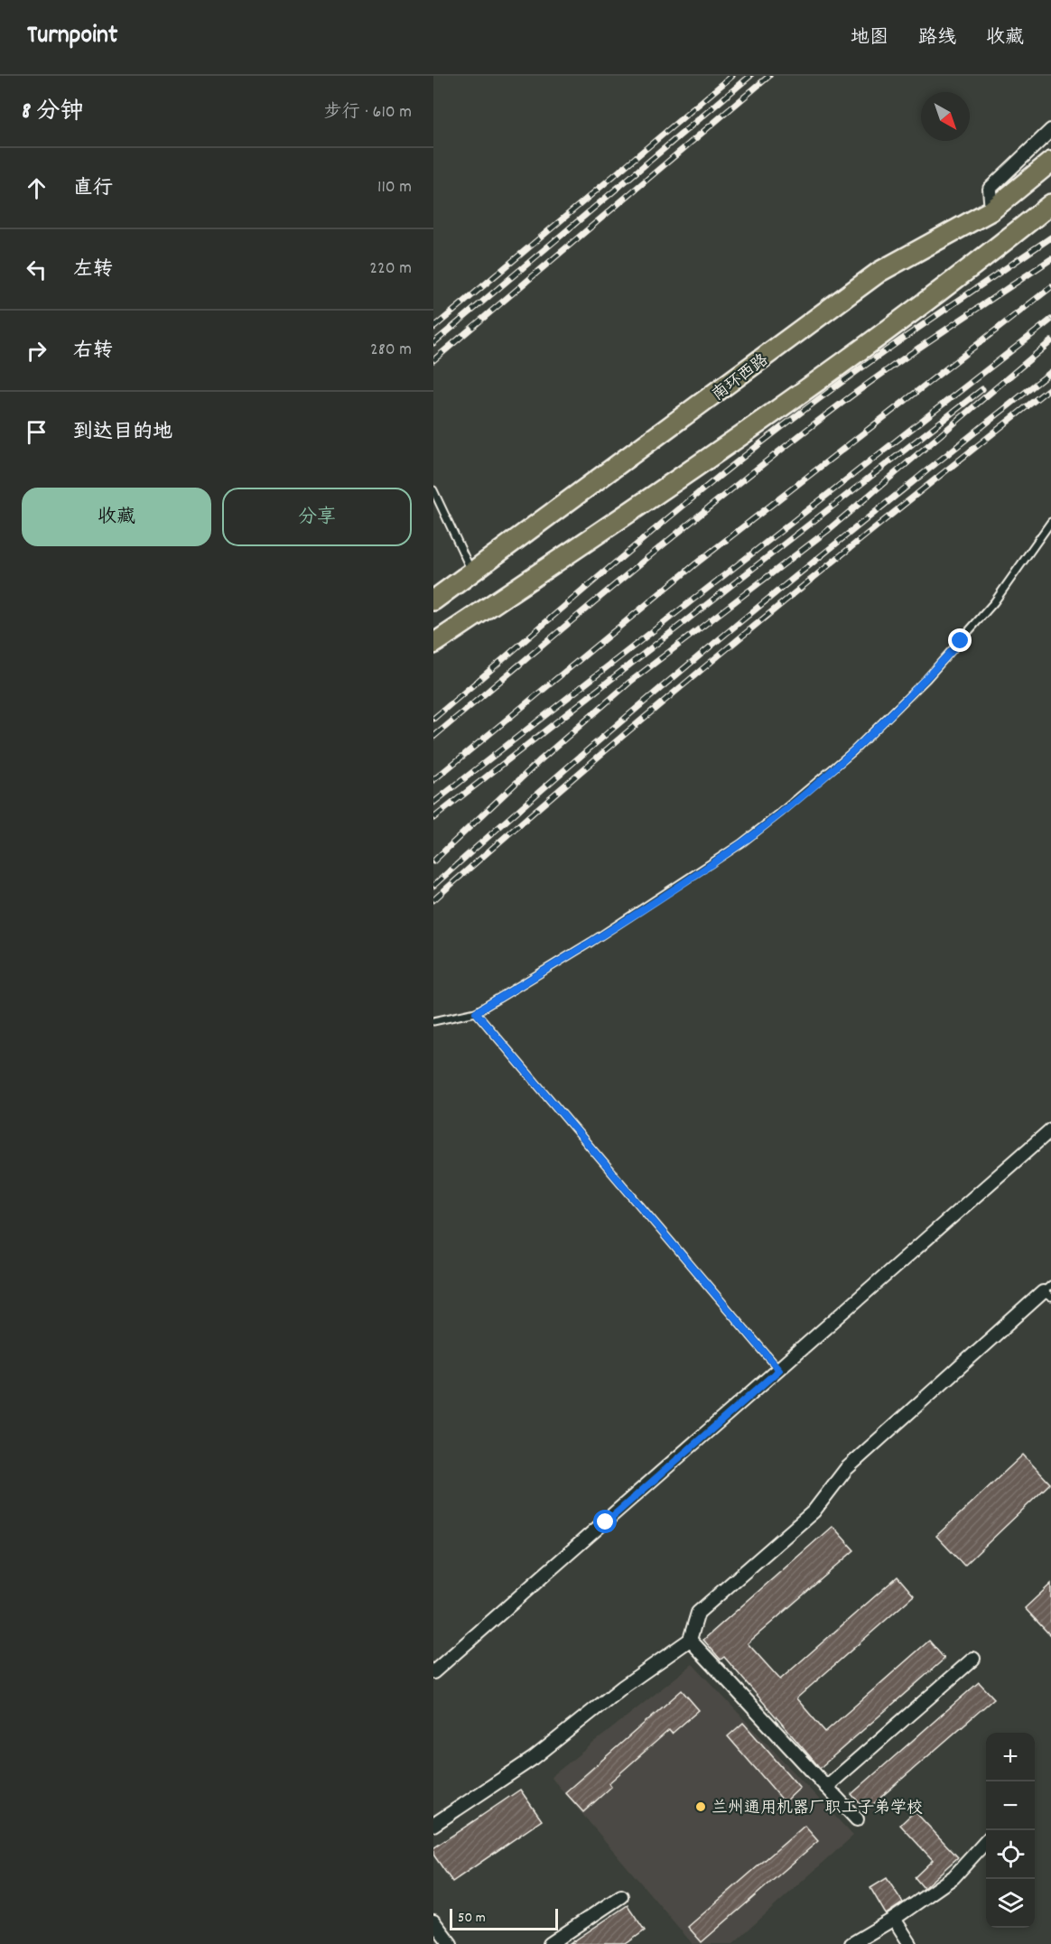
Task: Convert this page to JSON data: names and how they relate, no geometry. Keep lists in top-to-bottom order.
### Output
{
  "streets": {
    "highway": ["南环西路"]
  },
  "places": ["兰州通用机器厂职工子弟学校"],
  "scale_bar": "50 m",
  "north": "bottom right",
  "page": {
    "header": "Turnpoint",
    "nav": ["地图", "路线", "收藏"],
    "heading": ["8 分钟", "步行 · 610 m"],
    "list": [
      ["直行", "110 m"],
      ["左转", "220 m"],
      ["右转", "280 m"],
      "到达目的地"
    ],
    "buttons": ["收藏", "分享"],
    "map_buttons": ["+", "−"],
    "scale": "50 m"
  }
}
